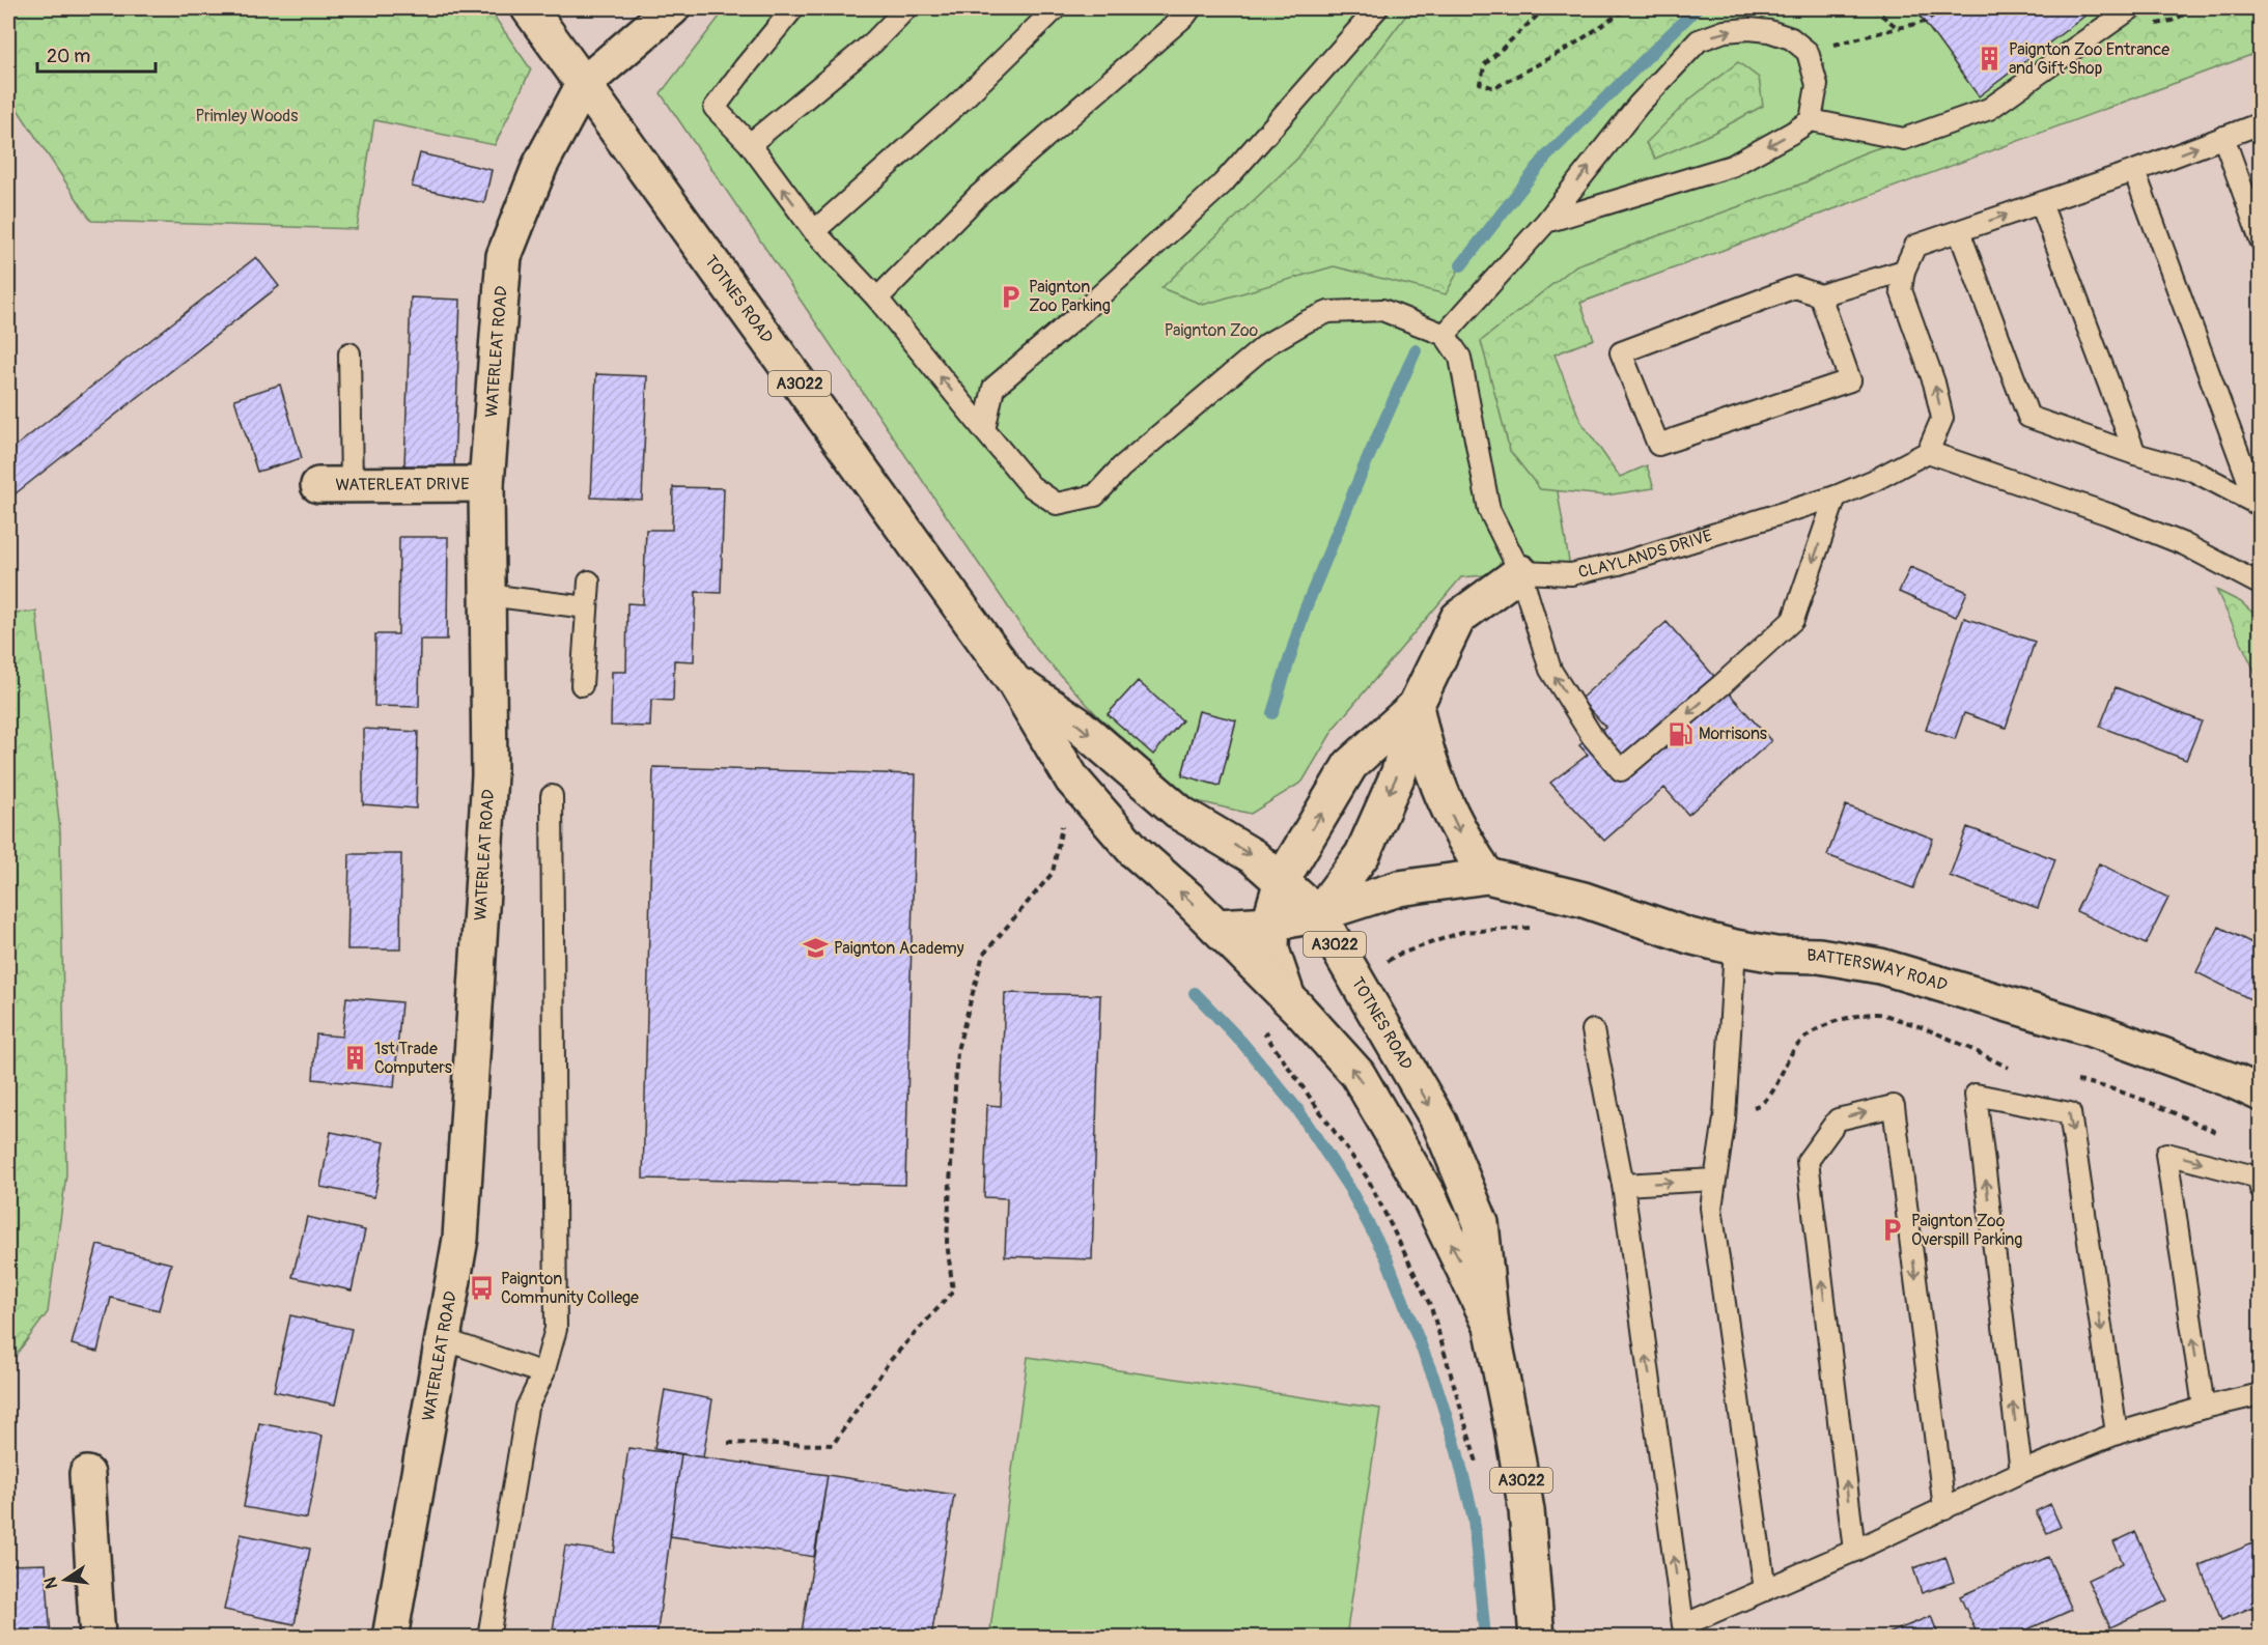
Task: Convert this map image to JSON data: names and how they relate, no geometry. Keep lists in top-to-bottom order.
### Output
{
  "streets": {
    "street": [
      "TOTNES ROAD",
      "WATERLEAT ROAD",
      "A3022",
      "WATERLEAT DRIVE",
      "BATTERSWAY ROAD"
    ],
    "lane": ["CLAYLANDS DRIVE"]
  },
  "crossings": [
    ["TOTNES ROAD", "WATERLEAT ROAD"],
    ["TOTNES ROAD", "BATTERSWAY ROAD"],
    ["WATERLEAT ROAD", "WATERLEAT DRIVE"]
  ],
  "parks": ["Primley Woods", "Paignton Zoo"],
  "places": {
    "building": ["Paignton Zoo Entrance and Gift Shop", "1st Trade Computers"],
    "parking": ["Paignton Zoo Parking", "Paignton Zoo Overspill Parking"],
    "fuel station": ["Morrisons"],
    "school or university": ["Paignton Academy"],
    "bus stop": ["Paignton Community College"]
  },
  "scale_bar": "20 m",
  "north": "left"
}
